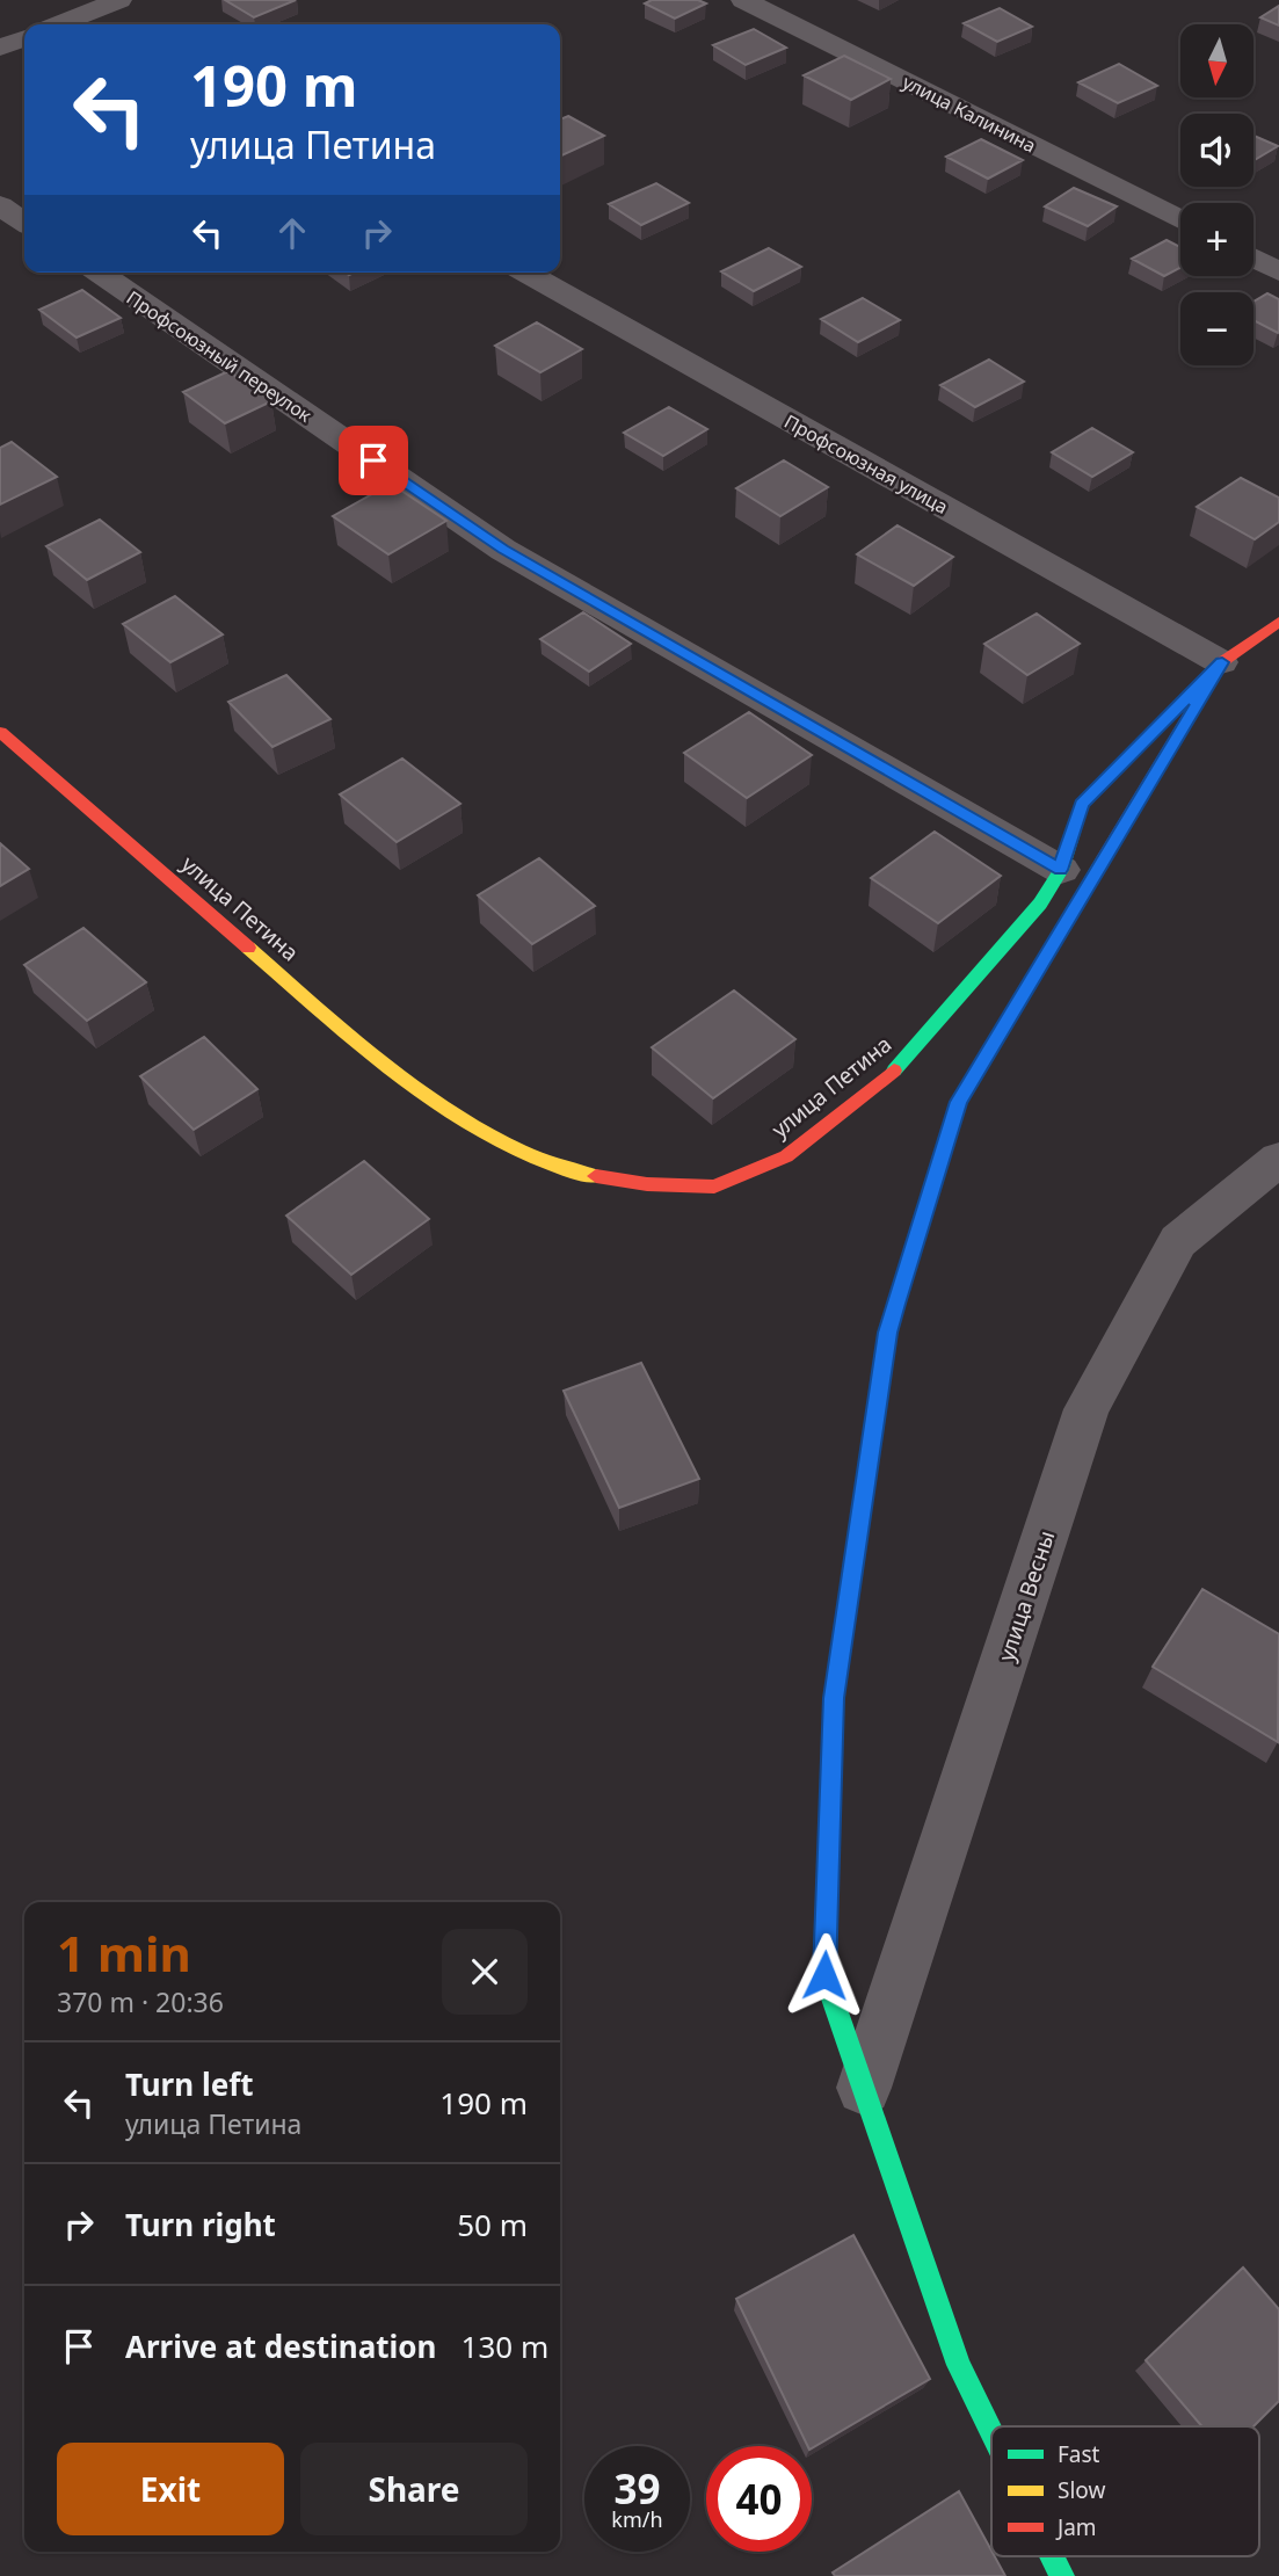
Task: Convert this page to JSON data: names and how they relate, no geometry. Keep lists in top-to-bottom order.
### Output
{
  "streets": {
    "street": [
      "улица Калинина",
      "Профсоюзный переулок",
      "Профсоюзная улица",
      "улица Петина",
      "улица Весны"
    ]
  },
  "crossings": [
    ["Профсоюзный переулок", "улица Петина"],
    ["Профсоюзная улица", "улица Петина"]
  ],
  "legend": ["Fast", "Slow", "Jam"],
  "north": "bottom",
  "page": {
    "map_buttons": ["+", "−"],
    "turn": ["190 m", "улица Петина"],
    "heading": ["1 min", "370 m · 20:36"],
    "list": [
      {
        "name": "Turn left",
        "note": "улица Петина",
        "value": "190 m"
      },
      {
        "name": "Turn right",
        "value": "50 m"
      },
      {
        "name": "Arrive at destination",
        "value": "130 m"
      }
    ],
    "buttons": ["Exit", "Share"],
    "speed": "39 km/h",
    "limit": "40"
  }
}
